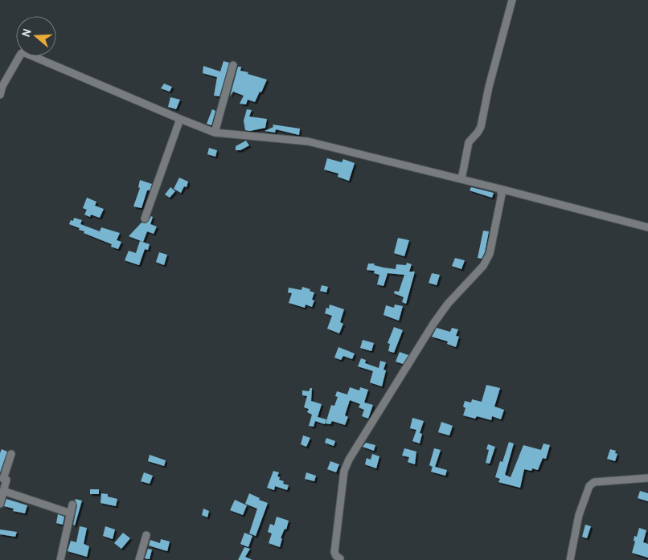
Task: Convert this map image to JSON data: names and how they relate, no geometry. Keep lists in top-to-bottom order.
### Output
{
  "north": "left"
}
